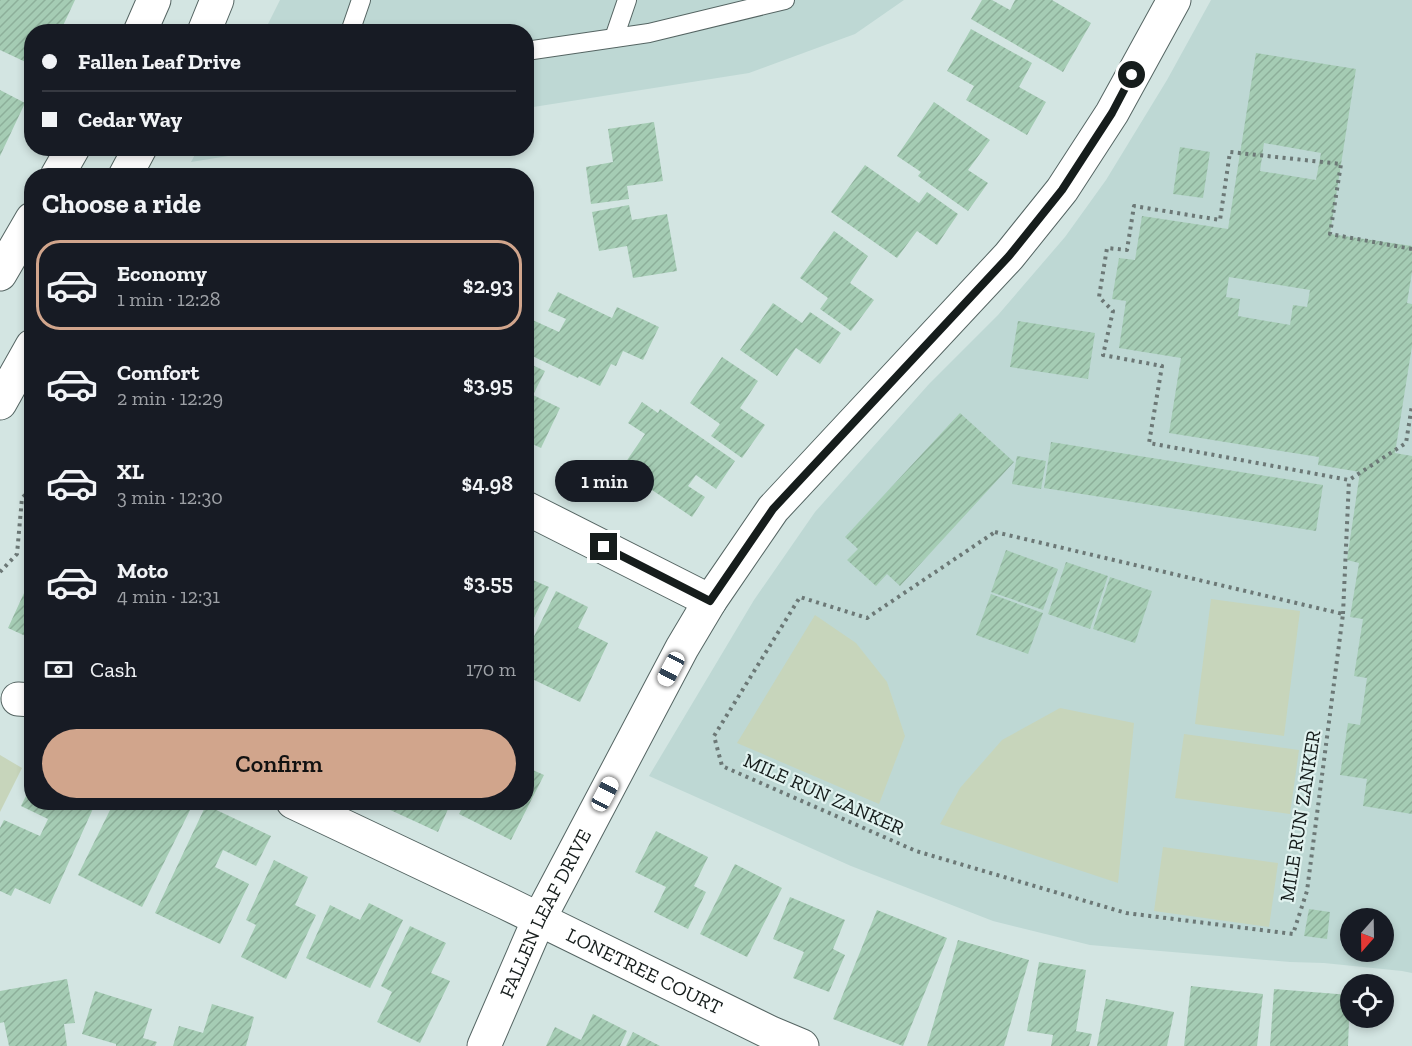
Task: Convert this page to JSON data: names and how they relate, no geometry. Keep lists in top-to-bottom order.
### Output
{
  "streets": {
    "street": ["FALLEN LEAF DRIVE", "LONETREE COURT"],
    "path": ["MILE RUN ZANKER"]
  },
  "crossings": [
    ["FALLEN LEAF DRIVE", "LONETREE COURT"]
  ],
  "north": "bottom",
  "page": {
    "banner": ["Fallen Leaf Drive", "Cedar Way"],
    "heading": "Choose a ride",
    "list": [
      {
        "name": "Economy",
        "note": "1 min · 12:28",
        "value": "$2.93"
      },
      {
        "name": "Comfort",
        "note": "2 min · 12:29",
        "value": "$3.95"
      },
      {
        "name": "XL",
        "note": "3 min · 12:30",
        "value": "$4.98"
      },
      {
        "name": "Moto",
        "note": "4 min · 12:31",
        "value": "$3.55"
      }
    ],
    "bubble": "1 min",
    "pay": ["Cash", "170 m"],
    "buttons": "Confirm"
  }
}
